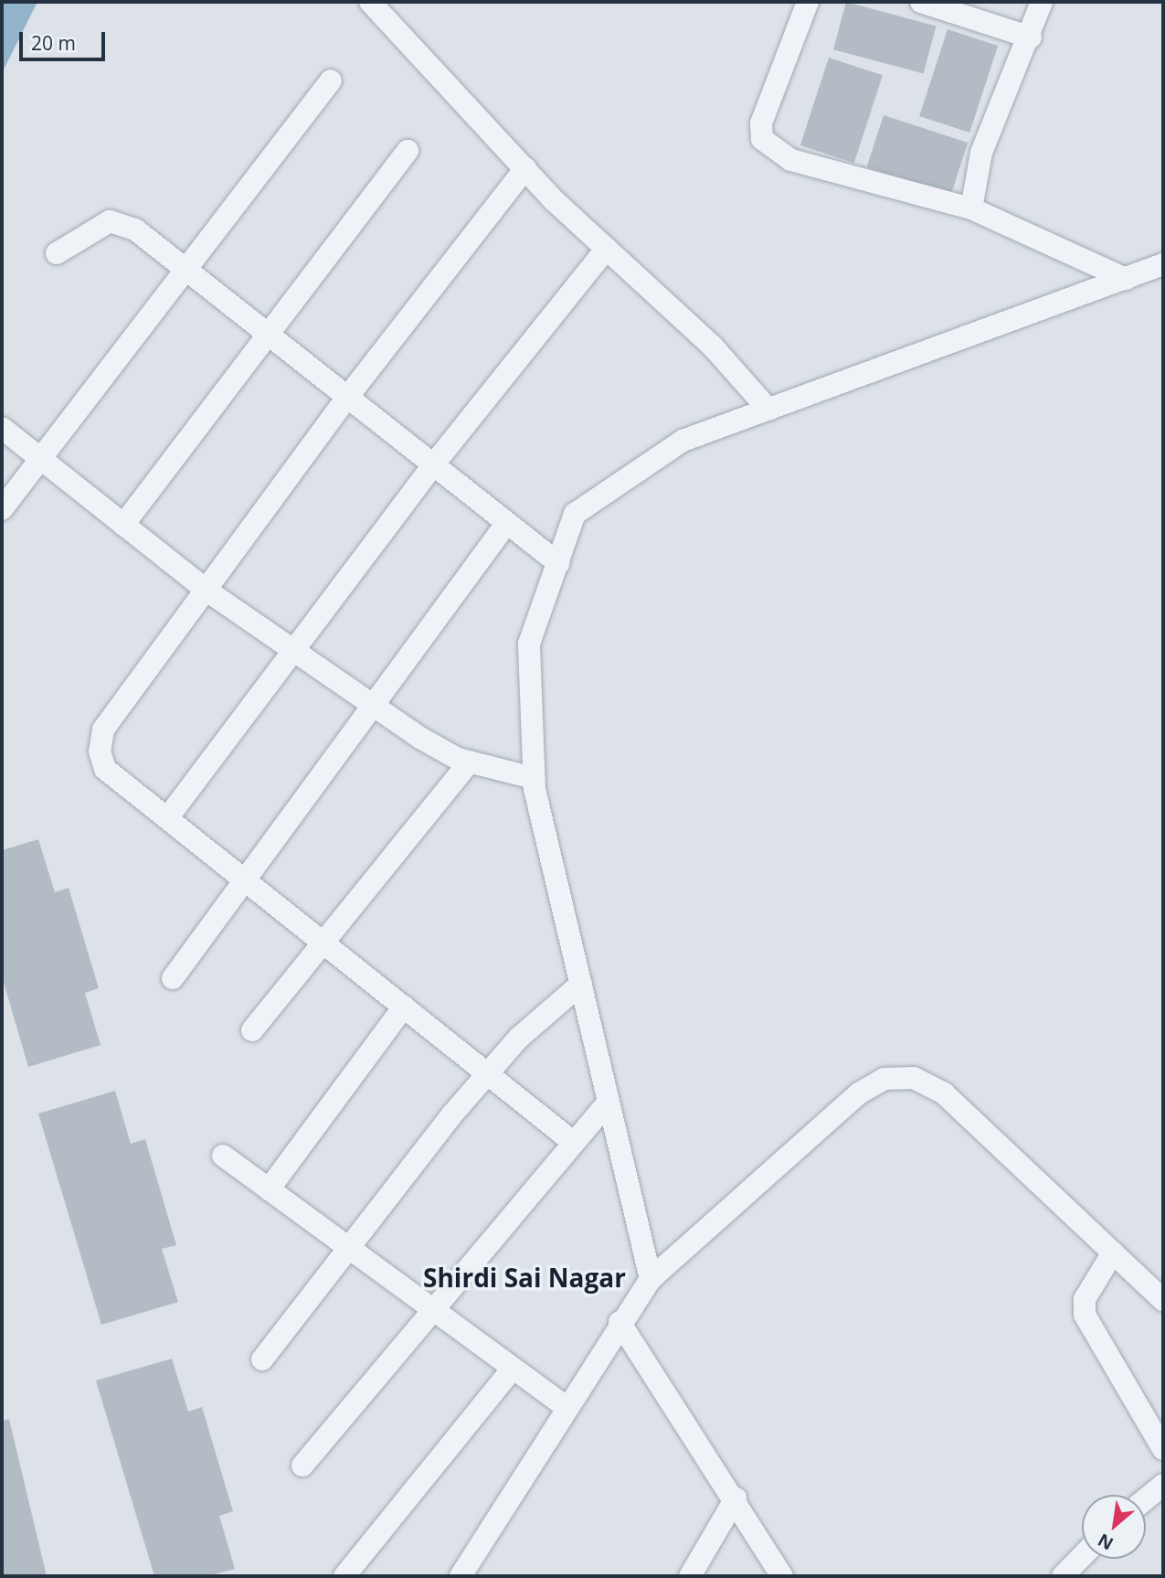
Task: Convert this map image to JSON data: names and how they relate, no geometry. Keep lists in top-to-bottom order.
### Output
{
  "districts": ["Shirdi Sai Nagar"],
  "scale_bar": "20 m",
  "north": "bottom left"
}
